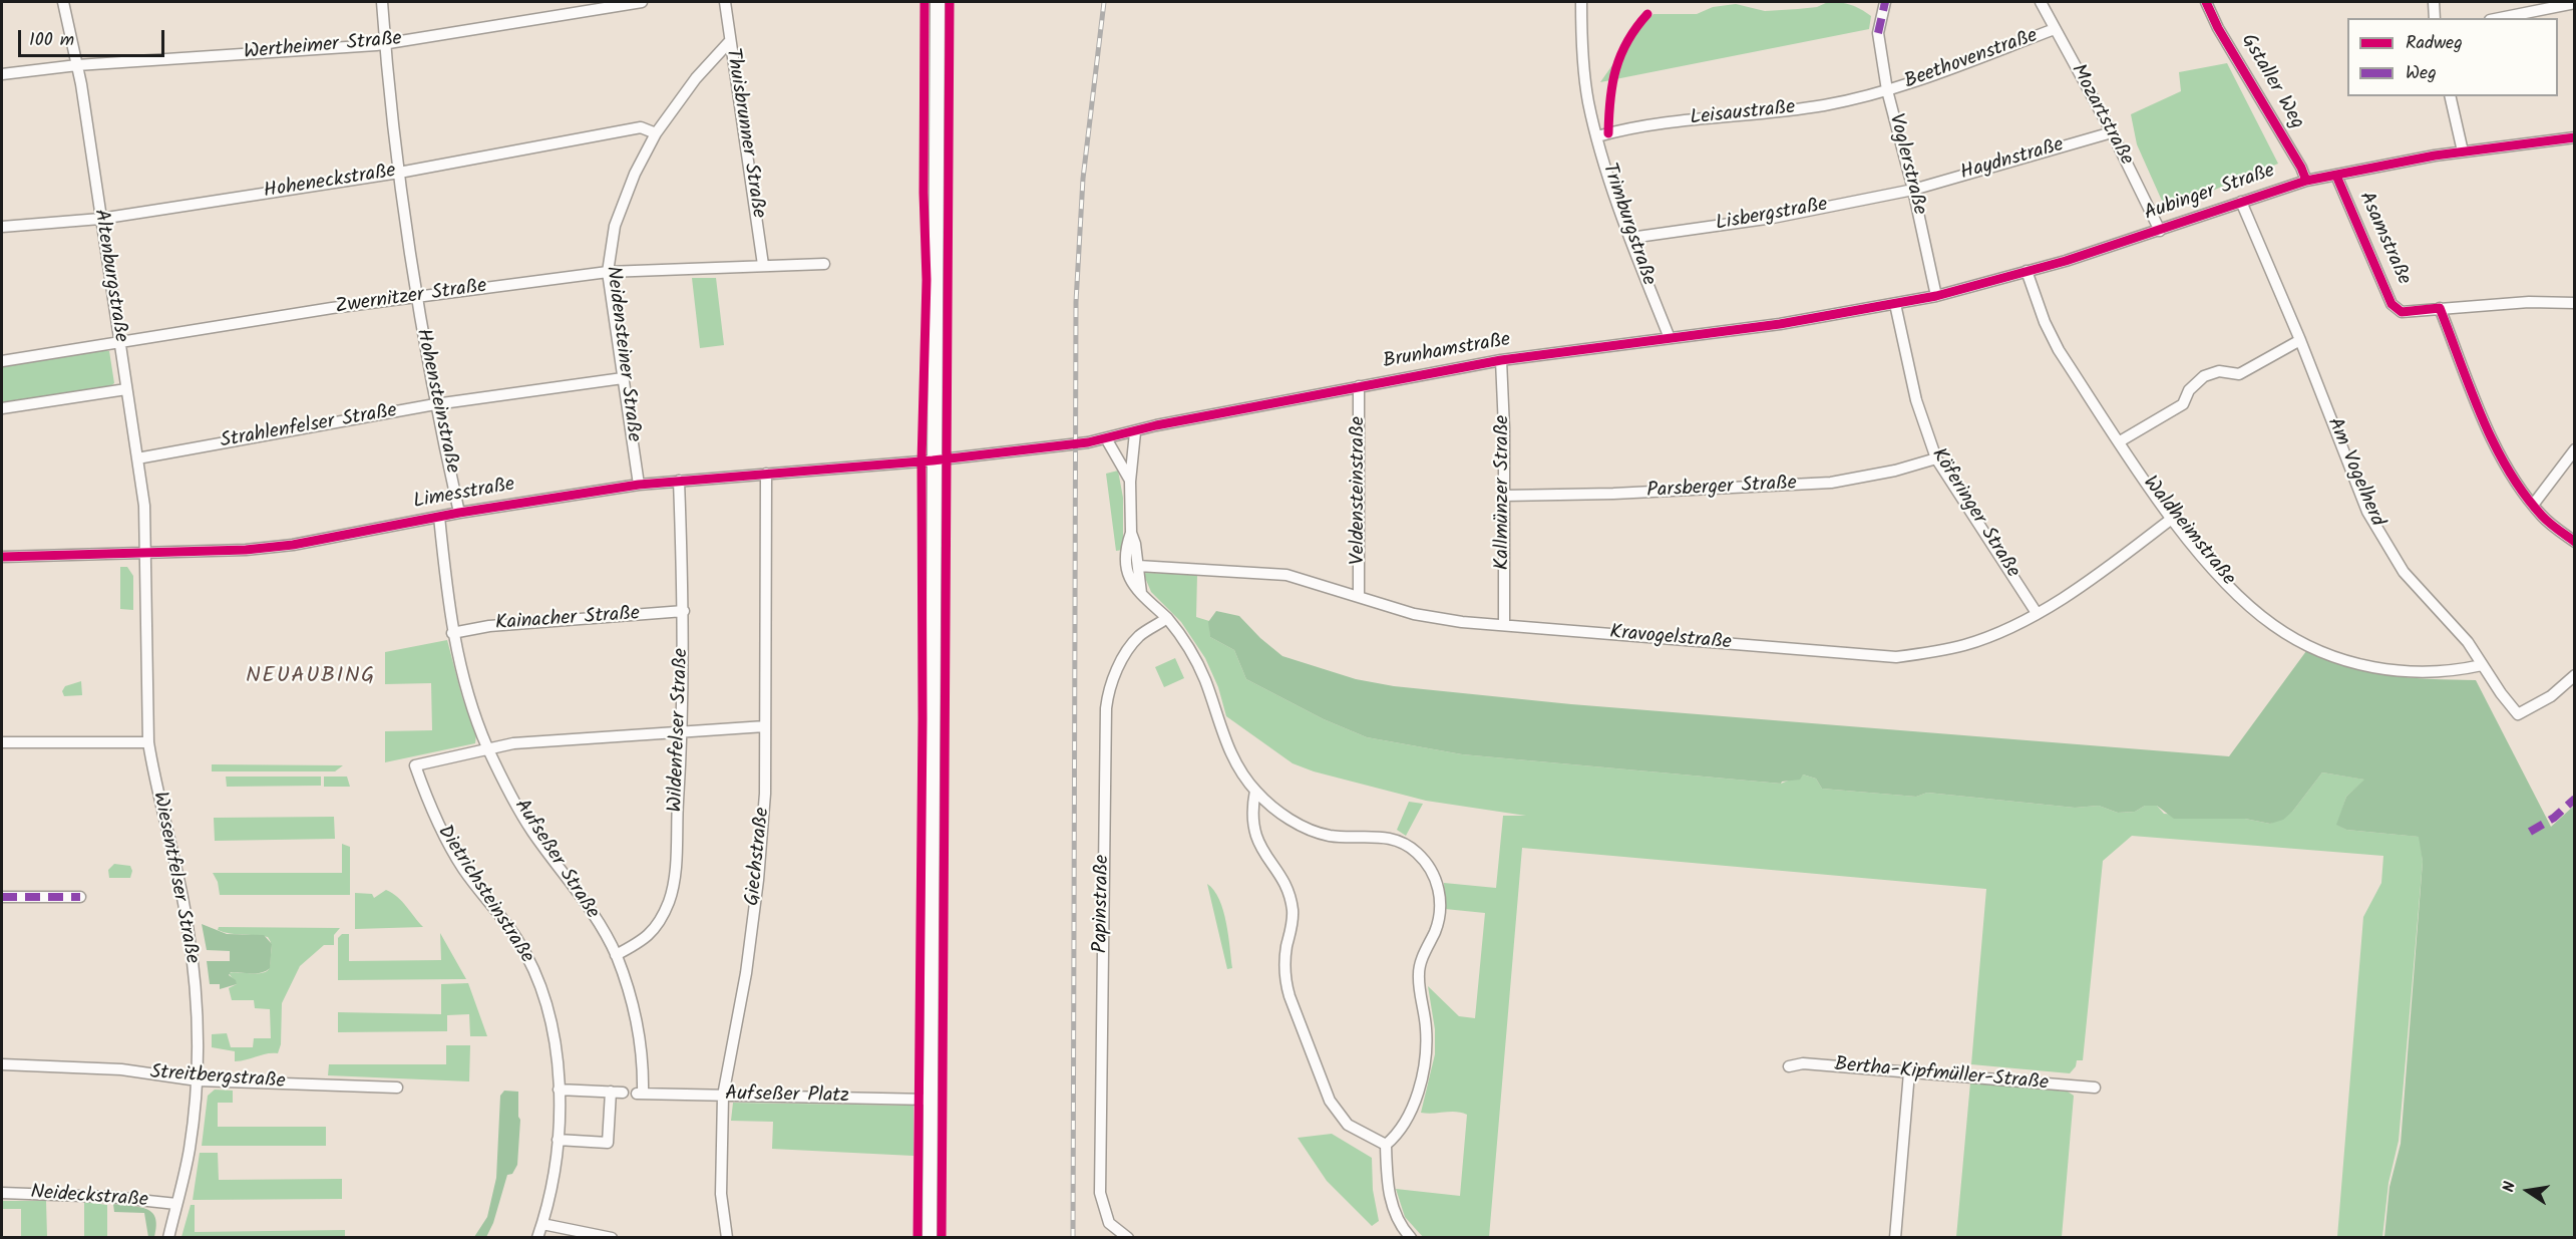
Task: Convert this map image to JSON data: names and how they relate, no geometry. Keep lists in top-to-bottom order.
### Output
{
  "streets": {
    "street": [
      "Wertheimer Straße",
      "Beethovenstraße",
      "Gstaller Weg",
      "Leisaustraße",
      "Mozartstraße",
      "Thuisbrunner Straße",
      "Haydnstraße",
      "Voglerstraße",
      "Hoheneckstraße",
      "Aubinger Straße",
      "Lisbergstraße",
      "Trimburgstraße",
      "Asamstraße",
      "Altenburgstraße",
      "Zwernitzer Straße",
      "Brunhamstraße",
      "Neidensteiner Straße",
      "Hohensteinstraße",
      "Strahlenfelser Straße",
      "Am Vogelherd",
      "Parsberger Straße",
      "Veldensteinstraße",
      "Kallmünzer Straße",
      "Limesstraße",
      "Köferinger Straße",
      "Waldheimstraße",
      "Kainacher Straße",
      "Kravogelstraße",
      "Wildenfelser Straße",
      "Giechstraße",
      "Aufseßer Straße",
      "Wiesentfelser Straße",
      "Dietrichsteinstraße",
      "Papinstraße",
      "Bertha-Kipfmüller-Straße",
      "Streitbergstraße",
      "Aufseßer Platz",
      "Neideckstraße"
    ]
  },
  "crossings": [
    ["Wertheimer Straße", "Altenburgstraße"],
    ["Wertheimer Straße", "Hohensteinstraße"],
    ["Beethovenstraße", "Leisaustraße"],
    ["Beethovenstraße", "Mozartstraße"],
    ["Beethovenstraße", "Voglerstraße"],
    ["Gstaller Weg", "Aubinger Straße"],
    ["Leisaustraße", "Voglerstraße"],
    ["Leisaustraße", "Trimburgstraße"],
    ["Mozartstraße", "Haydnstraße"],
    ["Mozartstraße", "Aubinger Straße"],
    ["Thuisbrunner Straße", "Zwernitzer Straße"],
    ["Thuisbrunner Straße", "Neidensteiner Straße"],
    ["Haydnstraße", "Voglerstraße"],
    ["Haydnstraße", "Lisbergstraße"],
    ["Voglerstraße", "Lisbergstraße"],
    ["Voglerstraße", "Brunhamstraße"],
    ["Hoheneckstraße", "Altenburgstraße"],
    ["Hoheneckstraße", "Neidensteiner Straße"],
    ["Hoheneckstraße", "Hohensteinstraße"],
    ["Aubinger Straße", "Asamstraße"],
    ["Aubinger Straße", "Brunhamstraße"],
    ["Aubinger Straße", "Am Vogelherd"],
    ["Aubinger Straße", "Waldheimstraße"],
    ["Lisbergstraße", "Trimburgstraße"],
    ["Trimburgstraße", "Brunhamstraße"],
    ["Altenburgstraße", "Zwernitzer Straße"],
    ["Altenburgstraße", "Strahlenfelser Straße"],
    ["Altenburgstraße", "Limesstraße"],
    ["Altenburgstraße", "Wiesentfelser Straße"],
    ["Zwernitzer Straße", "Neidensteiner Straße"],
    ["Zwernitzer Straße", "Hohensteinstraße"],
    ["Brunhamstraße", "Veldensteinstraße"],
    ["Brunhamstraße", "Kallmünzer Straße"],
    ["Brunhamstraße", "Limesstraße"],
    ["Brunhamstraße", "Köferinger Straße"],
    ["Neidensteiner Straße", "Strahlenfelser Straße"],
    ["Neidensteiner Straße", "Limesstraße"],
    ["Hohensteinstraße", "Strahlenfelser Straße"],
    ["Hohensteinstraße", "Limesstraße"],
    ["Am Vogelherd", "Waldheimstraße"],
    ["Parsberger Straße", "Kallmünzer Straße"],
    ["Parsberger Straße", "Köferinger Straße"],
    ["Veldensteinstraße", "Kravogelstraße"],
    ["Kallmünzer Straße", "Kravogelstraße"],
    ["Limesstraße", "Wildenfelser Straße"],
    ["Limesstraße", "Giechstraße"],
    ["Limesstraße", "Aufseßer Straße"],
    ["Limesstraße", "Wiesentfelser Straße"],
    ["Köferinger Straße", "Kravogelstraße"],
    ["Waldheimstraße", "Kravogelstraße"],
    ["Kainacher Straße", "Wildenfelser Straße"],
    ["Kainacher Straße", "Aufseßer Straße"],
    ["Wildenfelser Straße", "Aufseßer Straße"],
    ["Giechstraße", "Aufseßer Platz"],
    ["Aufseßer Straße", "Dietrichsteinstraße"],
    ["Aufseßer Straße", "Aufseßer Platz"],
    ["Wiesentfelser Straße", "Streitbergstraße"],
    ["Wiesentfelser Straße", "Neideckstraße"]
  ],
  "districts": ["NEUAUBING"],
  "legend": ["Radweg", "Weg"],
  "scale_bar": "100 m",
  "north": "left"
}
